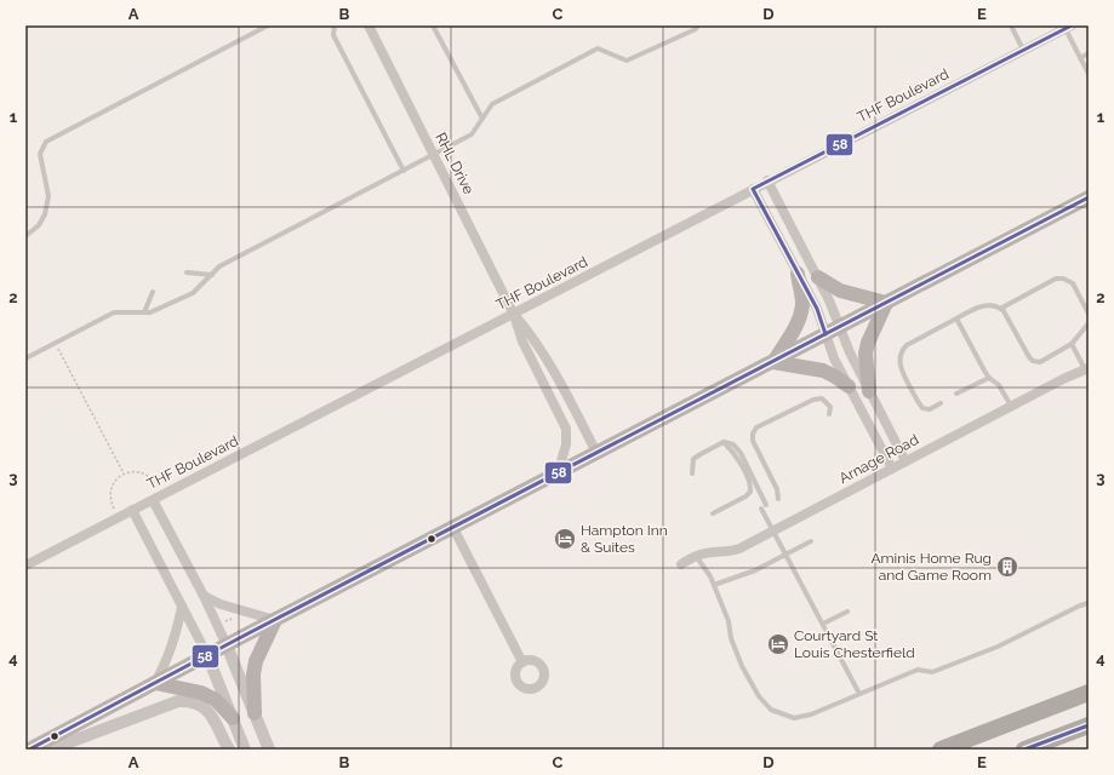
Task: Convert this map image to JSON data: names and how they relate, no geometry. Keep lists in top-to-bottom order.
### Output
{
  "streets": {
    "street": ["THF Boulevard", "RHL Drive", "Arnage Road"]
  },
  "crossings": [
    ["THF Boulevard", "RHL Drive"]
  ],
  "places": {
    "hotel": ["Hampton Inn & Suites", "Courtyard St Louis Chesterfield"],
    "building": ["Aminis Home Rug and Game Room"]
  },
  "lines": ["transit line 58"],
  "grid": {
    "columns": [
      "A",
      "B",
      "C",
      "D",
      "E"
    ],
    "rows": [
      "1",
      "2",
      "3",
      "4"
    ]
  }
}
